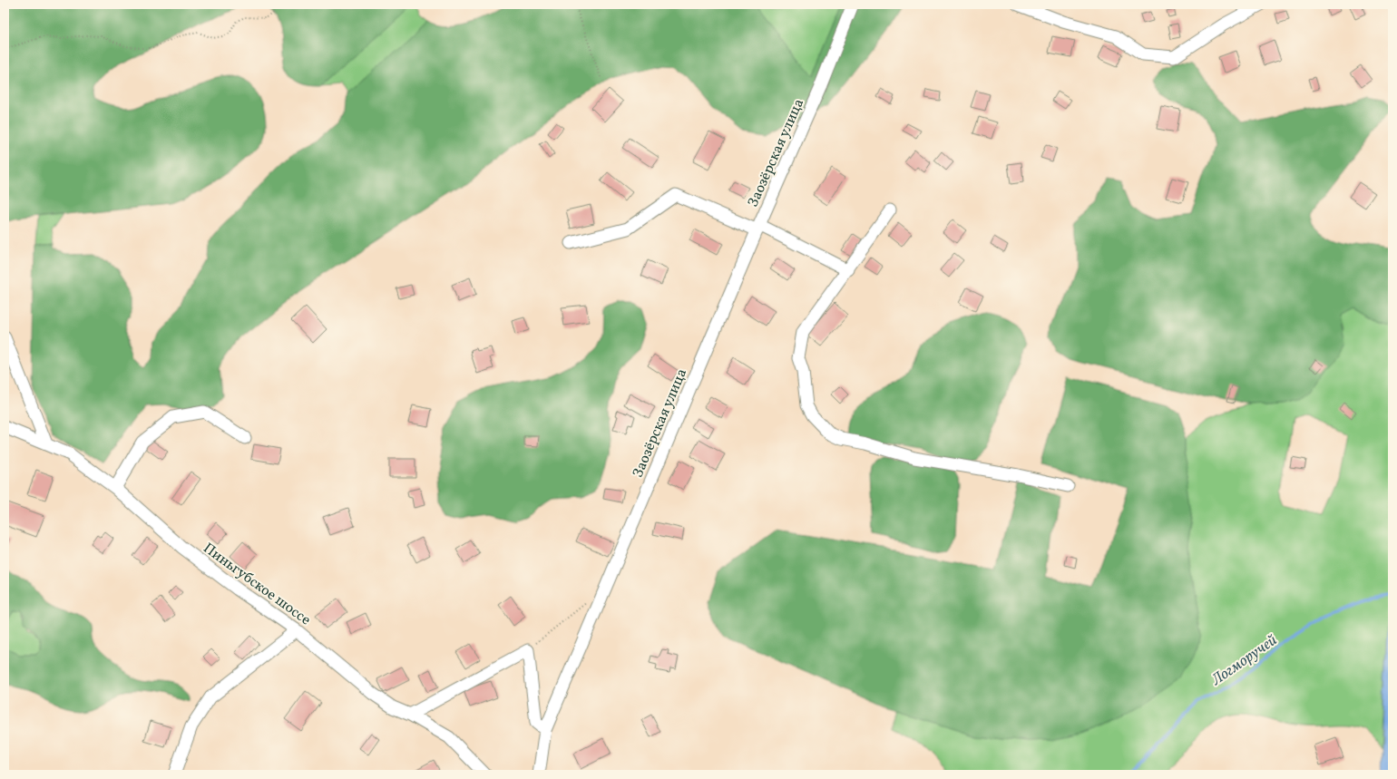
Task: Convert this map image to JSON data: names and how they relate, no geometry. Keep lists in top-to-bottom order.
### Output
{
  "streets": {
    "street": ["Заозёрская улица", "Пиньгубское шоссе"]
  },
  "water": ["Логморучей"]
}
